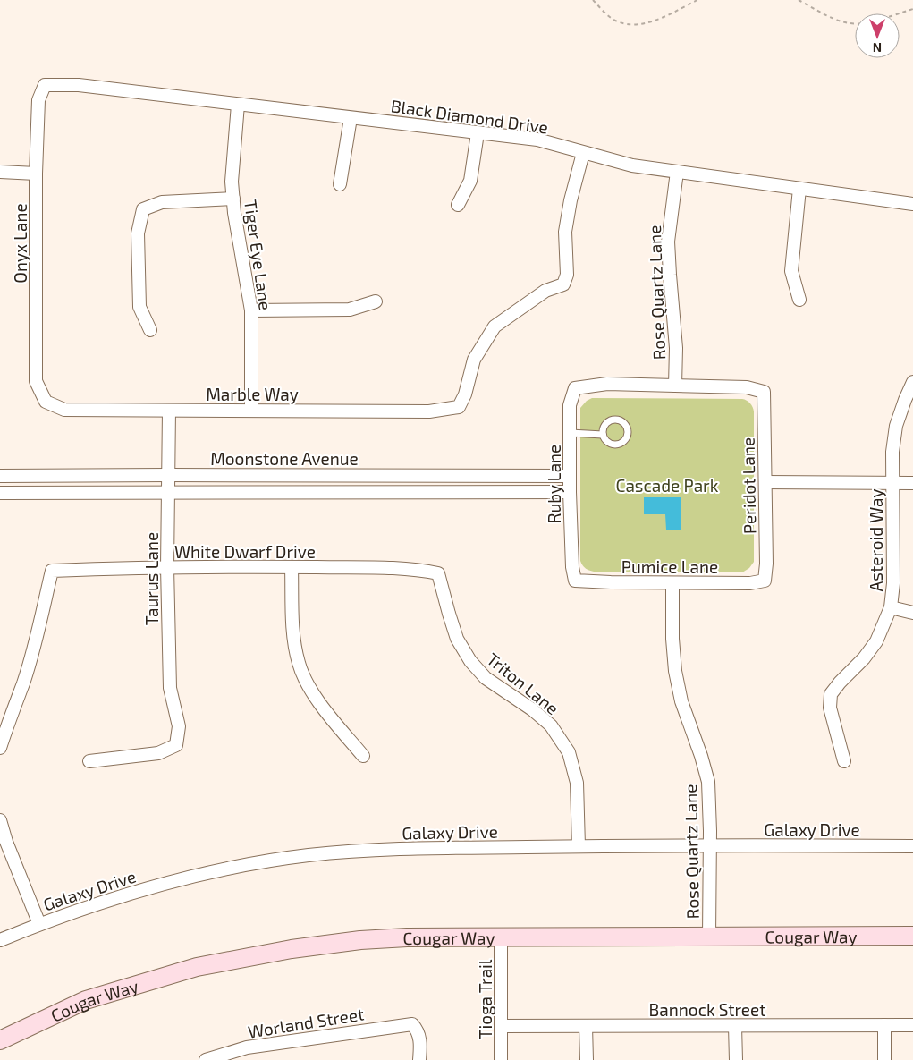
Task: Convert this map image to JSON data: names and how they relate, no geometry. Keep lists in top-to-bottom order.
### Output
{
  "streets": {
    "street": [
      "Black Diamond Drive",
      "Onyx Lane",
      "Tiger Eye Lane",
      "Rose Quartz Lane",
      "Marble Way",
      "Moonstone Avenue",
      "Ruby Lane",
      "Peridot Lane",
      "Asteroid Way",
      "White Dwarf Drive",
      "Pumice Lane",
      "Taurus Lane",
      "Triton Lane",
      "Galaxy Drive",
      "Cougar Way",
      "Tioga Trail",
      "Bannock Street",
      "Worland Street"
    ]
  },
  "crossings": [
    ["Black Diamond Drive", "Onyx Lane"],
    ["Black Diamond Drive", "Tiger Eye Lane"],
    ["Black Diamond Drive", "Rose Quartz Lane"],
    ["Black Diamond Drive", "Marble Way"],
    ["Onyx Lane", "Marble Way"],
    ["Tiger Eye Lane", "Marble Way"],
    ["Rose Quartz Lane", "Ruby Lane"],
    ["Rose Quartz Lane", "Peridot Lane"],
    ["Rose Quartz Lane", "Pumice Lane"],
    ["Rose Quartz Lane", "Galaxy Drive"],
    ["Rose Quartz Lane", "Cougar Way"],
    ["Marble Way", "Taurus Lane"],
    ["Moonstone Avenue", "Ruby Lane"],
    ["Moonstone Avenue", "Taurus Lane"],
    ["Ruby Lane", "Peridot Lane"],
    ["Ruby Lane", "Pumice Lane"],
    ["Peridot Lane", "Pumice Lane"],
    ["White Dwarf Drive", "Taurus Lane"],
    ["White Dwarf Drive", "Triton Lane"],
    ["Triton Lane", "Galaxy Drive"],
    ["Cougar Way", "Tioga Trail"],
    ["Tioga Trail", "Bannock Street"]
  ],
  "parks": ["Cascade Park"],
  "north": "bottom"
}
